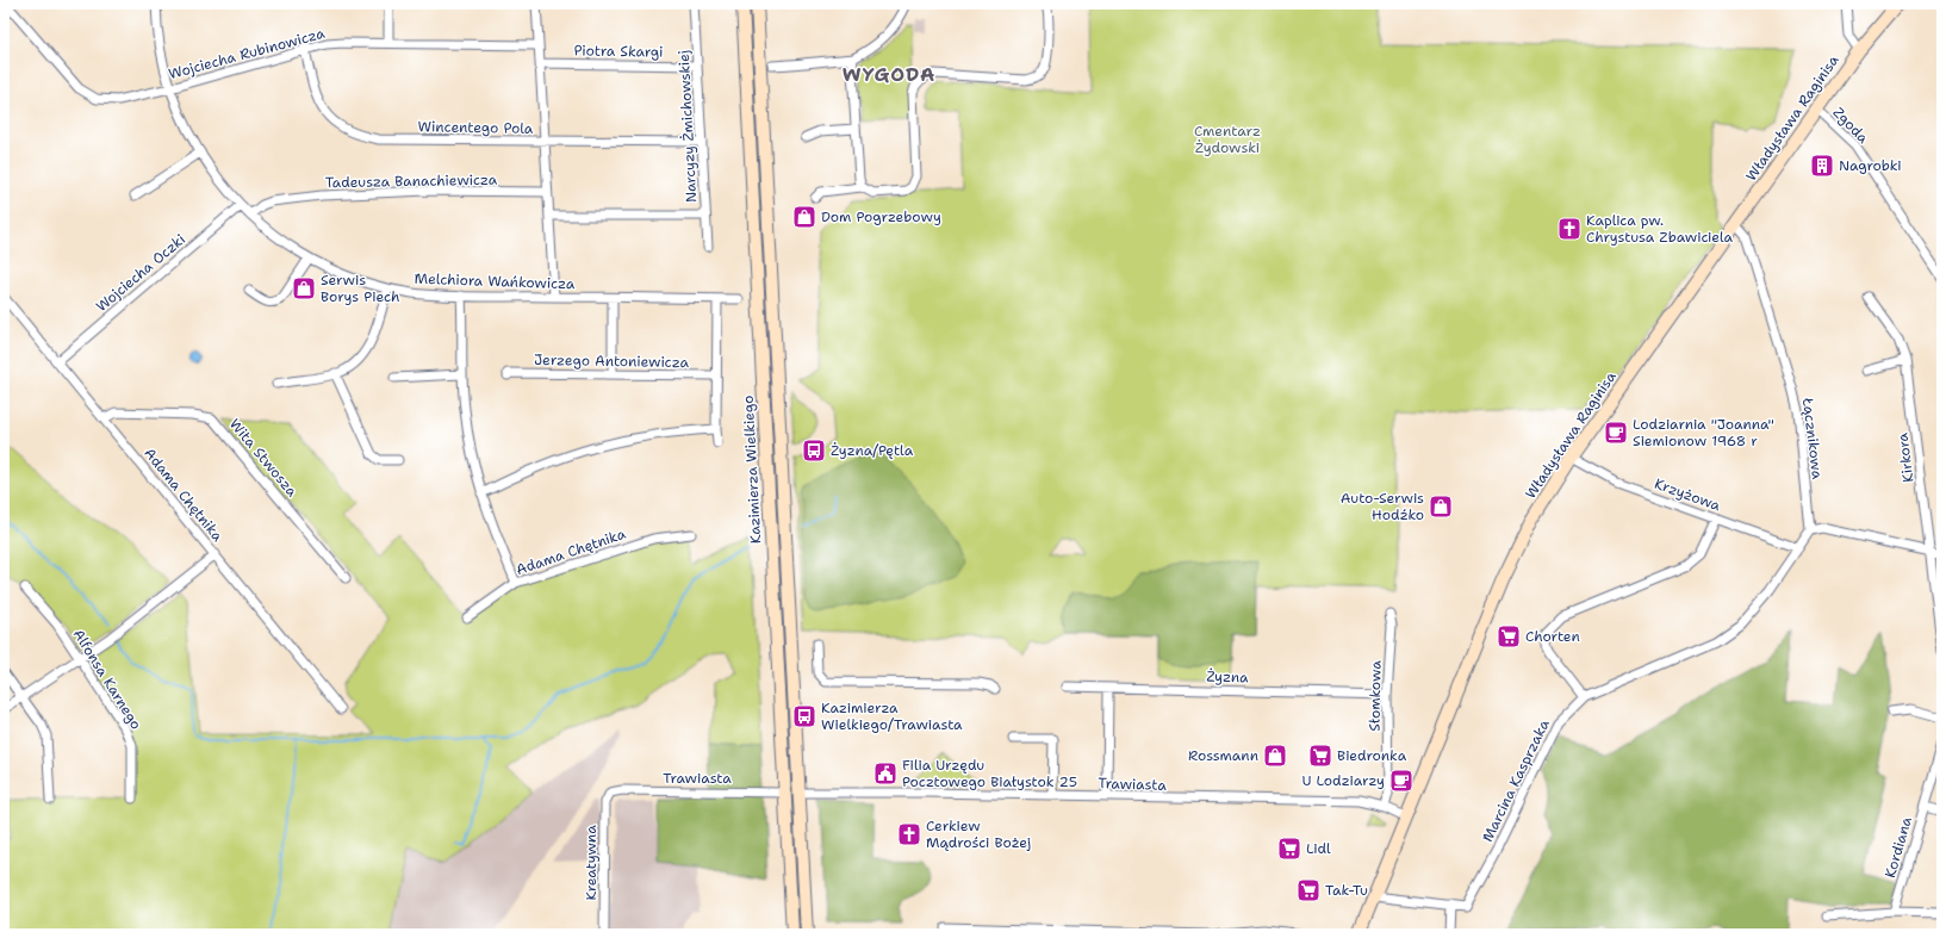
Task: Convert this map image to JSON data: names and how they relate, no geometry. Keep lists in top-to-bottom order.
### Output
{
  "streets": {
    "main road": ["Władysława Raginisa", "Kazimierza Wielkiego"],
    "street": [
      "Piotra Skargi",
      "Wojciecha Rubinowicza",
      "Zgoda",
      "Narcyzy Żmichowskiej",
      "Wincentego Pola",
      "Tadeusza Banachiewicza",
      "Wojciecha Oczki",
      "Melchiora Wańkowicza",
      "Jerzego Antoniewicza",
      "Łącznikowa",
      "Wita Stwosza",
      "Kirkora",
      "Adama Chętnika",
      "Krzyżowa",
      "Żyzna",
      "Alfonsa Karnego",
      "Słomkowa",
      "Trawiasta",
      "Marcina Kasprzaka",
      "Kordiana",
      "Kreatywna"
    ]
  },
  "crossings": [
    ["Piotra Skargi", "Narcyzy Żmichowskiej"],
    ["Wojciecha Rubinowicza", "Wincentego Pola"],
    ["Wojciecha Rubinowicza", "Melchiora Wańkowicza"],
    ["Władysława Raginisa", "Zgoda"],
    ["Władysława Raginisa", "Łącznikowa"],
    ["Władysława Raginisa", "Krzyżowa"],
    ["Władysława Raginisa", "Trawiasta"],
    ["Władysława Raginisa", "Marcina Kasprzaka"],
    ["Narcyzy Żmichowskiej", "Wincentego Pola"],
    ["Tadeusza Banachiewicza", "Melchiora Wańkowicza"],
    ["Wojciecha Oczki", "Melchiora Wańkowicza"],
    ["Wojciecha Oczki", "Adama Chętnika"],
    ["Łącznikowa", "Marcina Kasprzaka"],
    ["Wita Stwosza", "Adama Chętnika"],
    ["Kazimierza Wielkiego", "Trawiasta"],
    ["Krzyżowa", "Marcina Kasprzaka"],
    ["Żyzna", "Słomkowa"],
    ["Słomkowa", "Trawiasta"],
    ["Trawiasta", "Kreatywna"]
  ],
  "districts": ["WYGODA"],
  "parks": ["Cmentarz Żydowski"],
  "places": {
    "building": ["Nagrobki"],
    "shop": [
      "Dom Pogrzebowy",
      "Serwis Borys Piech",
      "Auto-Serwis Hodźko",
      "Rossmann"
    ],
    "church": ["Kaplica pw. Chrystusa Zbawiciela", "Cerkiew Mądrości Bożej"],
    "cafe": ["Lodziarnia \"Joanna\" Siemionow 1968 r", "U Lodziarzy"],
    "bus stop": ["Żyzna/Pętla", "Kazimierza Wielkiego/Trawiasta"],
    "supermarket": [
      "Chorten",
      "Biedronka",
      "Lidl",
      "Tak-Tu"
    ],
    "public building": ["Filia Urzędu Pocztowego Białystok 25"]
  }
}
